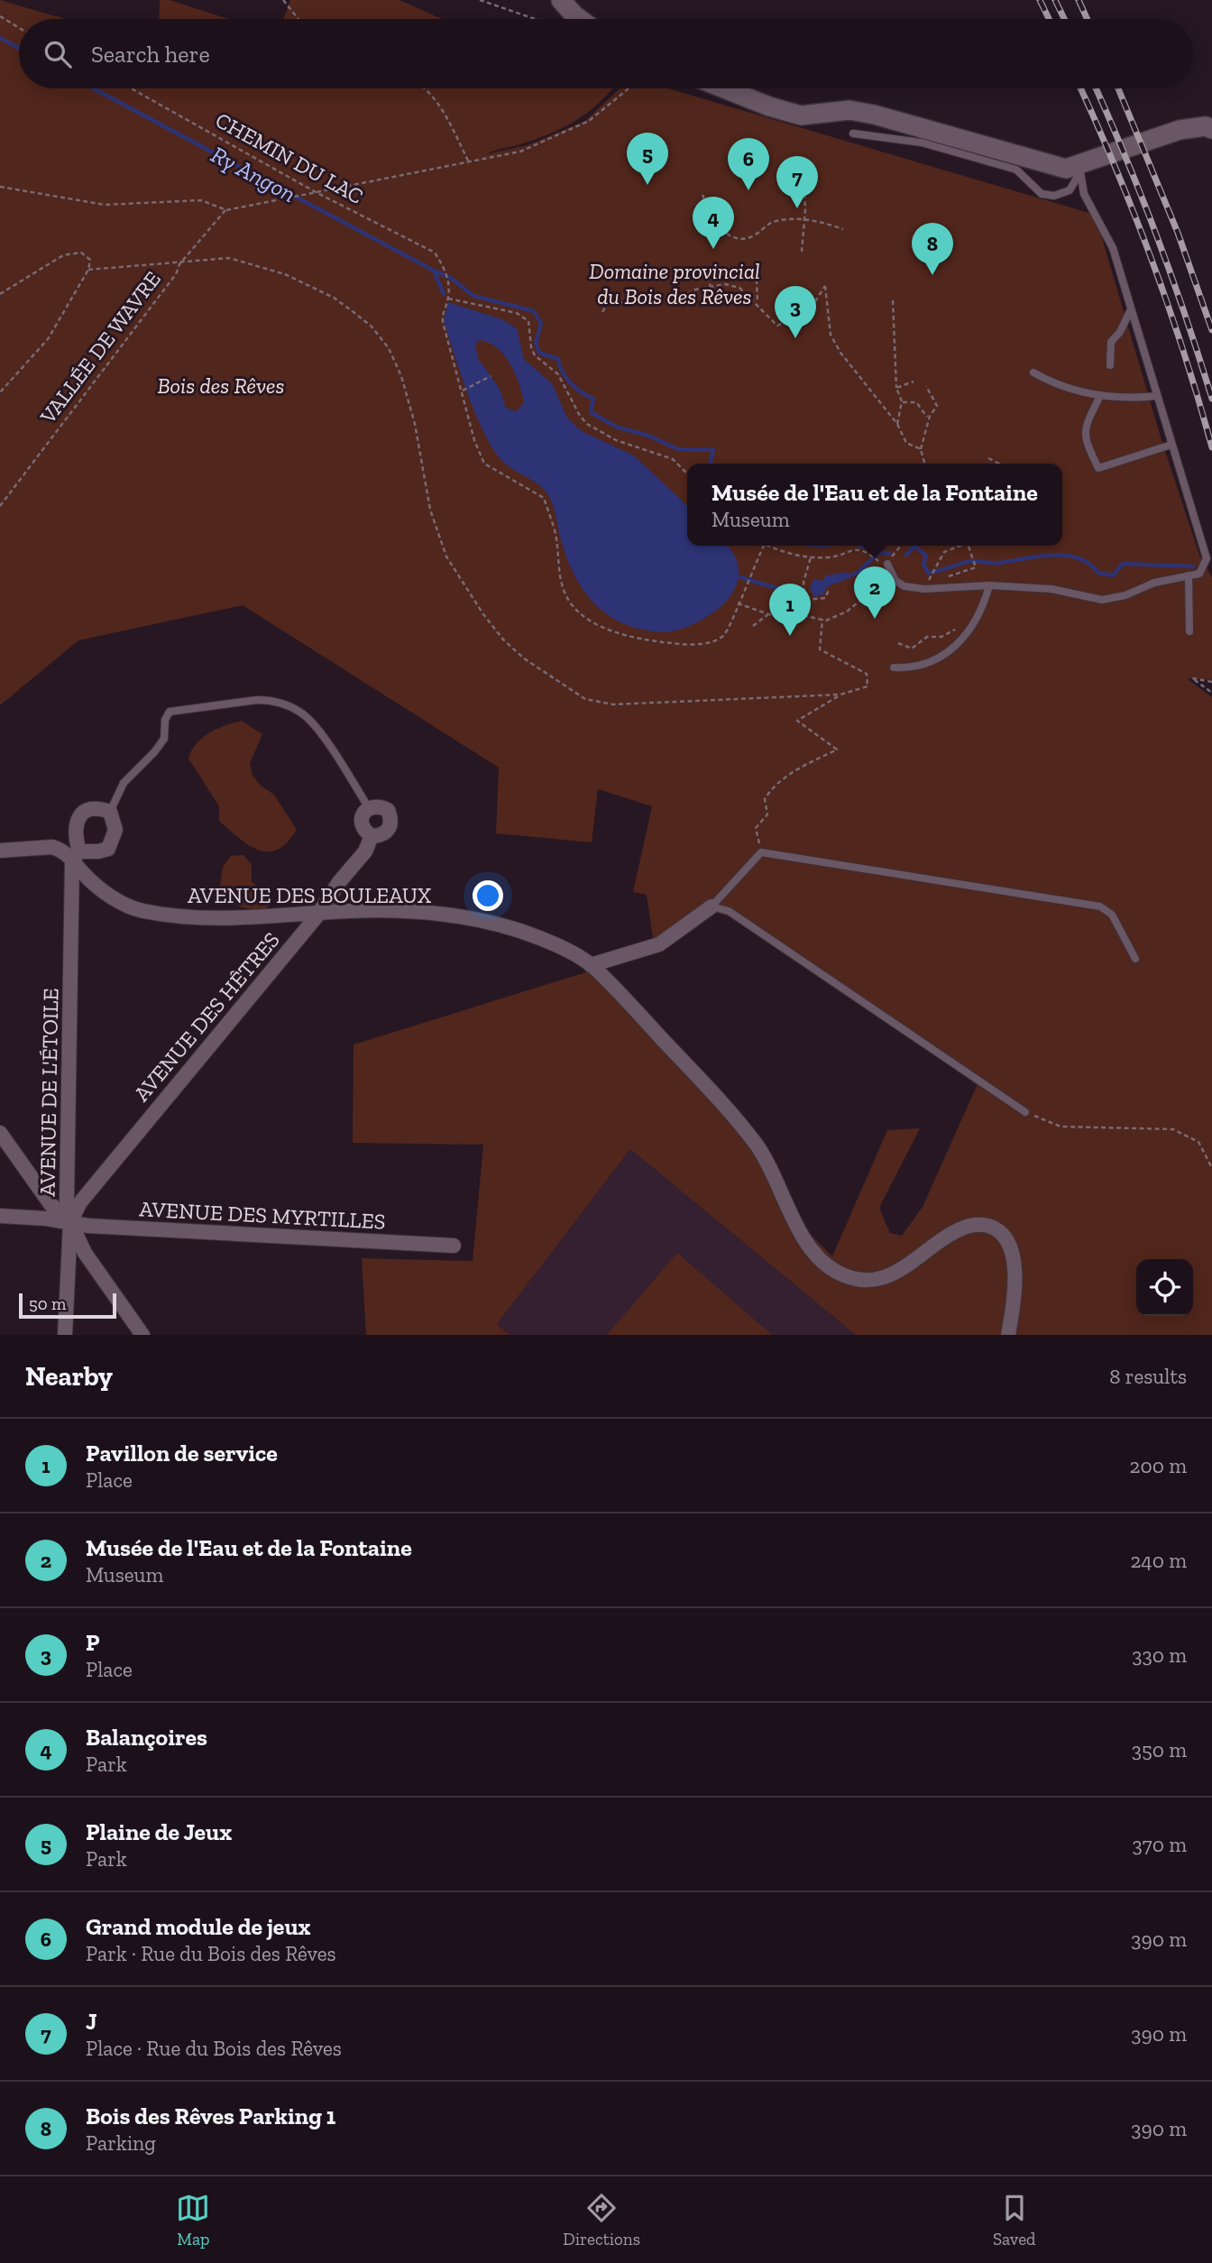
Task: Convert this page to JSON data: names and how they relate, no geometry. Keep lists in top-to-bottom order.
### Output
{
  "streets": {
    "street": [
      "AVENUE DES BOULEAUX",
      "AVENUE DES HÊTRES",
      "AVENUE DE L'ÉTOILE",
      "AVENUE DES MYRTILLES"
    ],
    "path": ["CHEMIN DU LAC", "VALLÉE DE WAVRE"]
  },
  "crossings": [
    ["AVENUE DES BOULEAUX", "AVENUE DES HÊTRES"],
    ["AVENUE DES BOULEAUX", "AVENUE DE L'ÉTOILE"],
    ["AVENUE DES HÊTRES", "AVENUE DE L'ÉTOILE"],
    ["AVENUE DES HÊTRES", "AVENUE DES MYRTILLES"],
    ["AVENUE DE L'ÉTOILE", "AVENUE DES MYRTILLES"]
  ],
  "water": ["Ry Angon"],
  "parks": ["Domaine provincial du Bois des Rêves", "Bois des Rêves"],
  "scale_bar": "50 m",
  "page": {
    "search": "Search here",
    "pins": [
      "5",
      "6",
      "7",
      "4",
      "8",
      "3",
      "2",
      "1"
    ],
    "popup": ["Musée de l'Eau et de la Fontaine", "Museum"],
    "scale": "50 m",
    "heading": ["Nearby", "8 results"],
    "list": [
      {
        "mark": "1",
        "name": "Pavillon de service",
        "note": "Place",
        "value": "200 m"
      },
      {
        "mark": "2",
        "name": "Musée de l'Eau et de la Fontaine",
        "note": "Museum",
        "value": "240 m"
      },
      {
        "mark": "3",
        "name": "P",
        "note": "Place",
        "value": "330 m"
      },
      {
        "mark": "4",
        "name": "Balançoires",
        "note": "Park",
        "value": "350 m"
      },
      {
        "mark": "5",
        "name": "Plaine de Jeux",
        "note": "Park",
        "value": "370 m"
      },
      {
        "mark": "6",
        "name": "Grand module de jeux",
        "note": "Park · Rue du Bois des Rêves",
        "value": "390 m"
      },
      {
        "mark": "7",
        "name": "J",
        "note": "Place · Rue du Bois des Rêves",
        "value": "390 m"
      },
      {
        "mark": "8",
        "name": "Bois des Rêves Parking 1",
        "note": "Parking",
        "value": "390 m"
      }
    ],
    "nav": ["Map", "Directions", "Saved"]
  }
}
